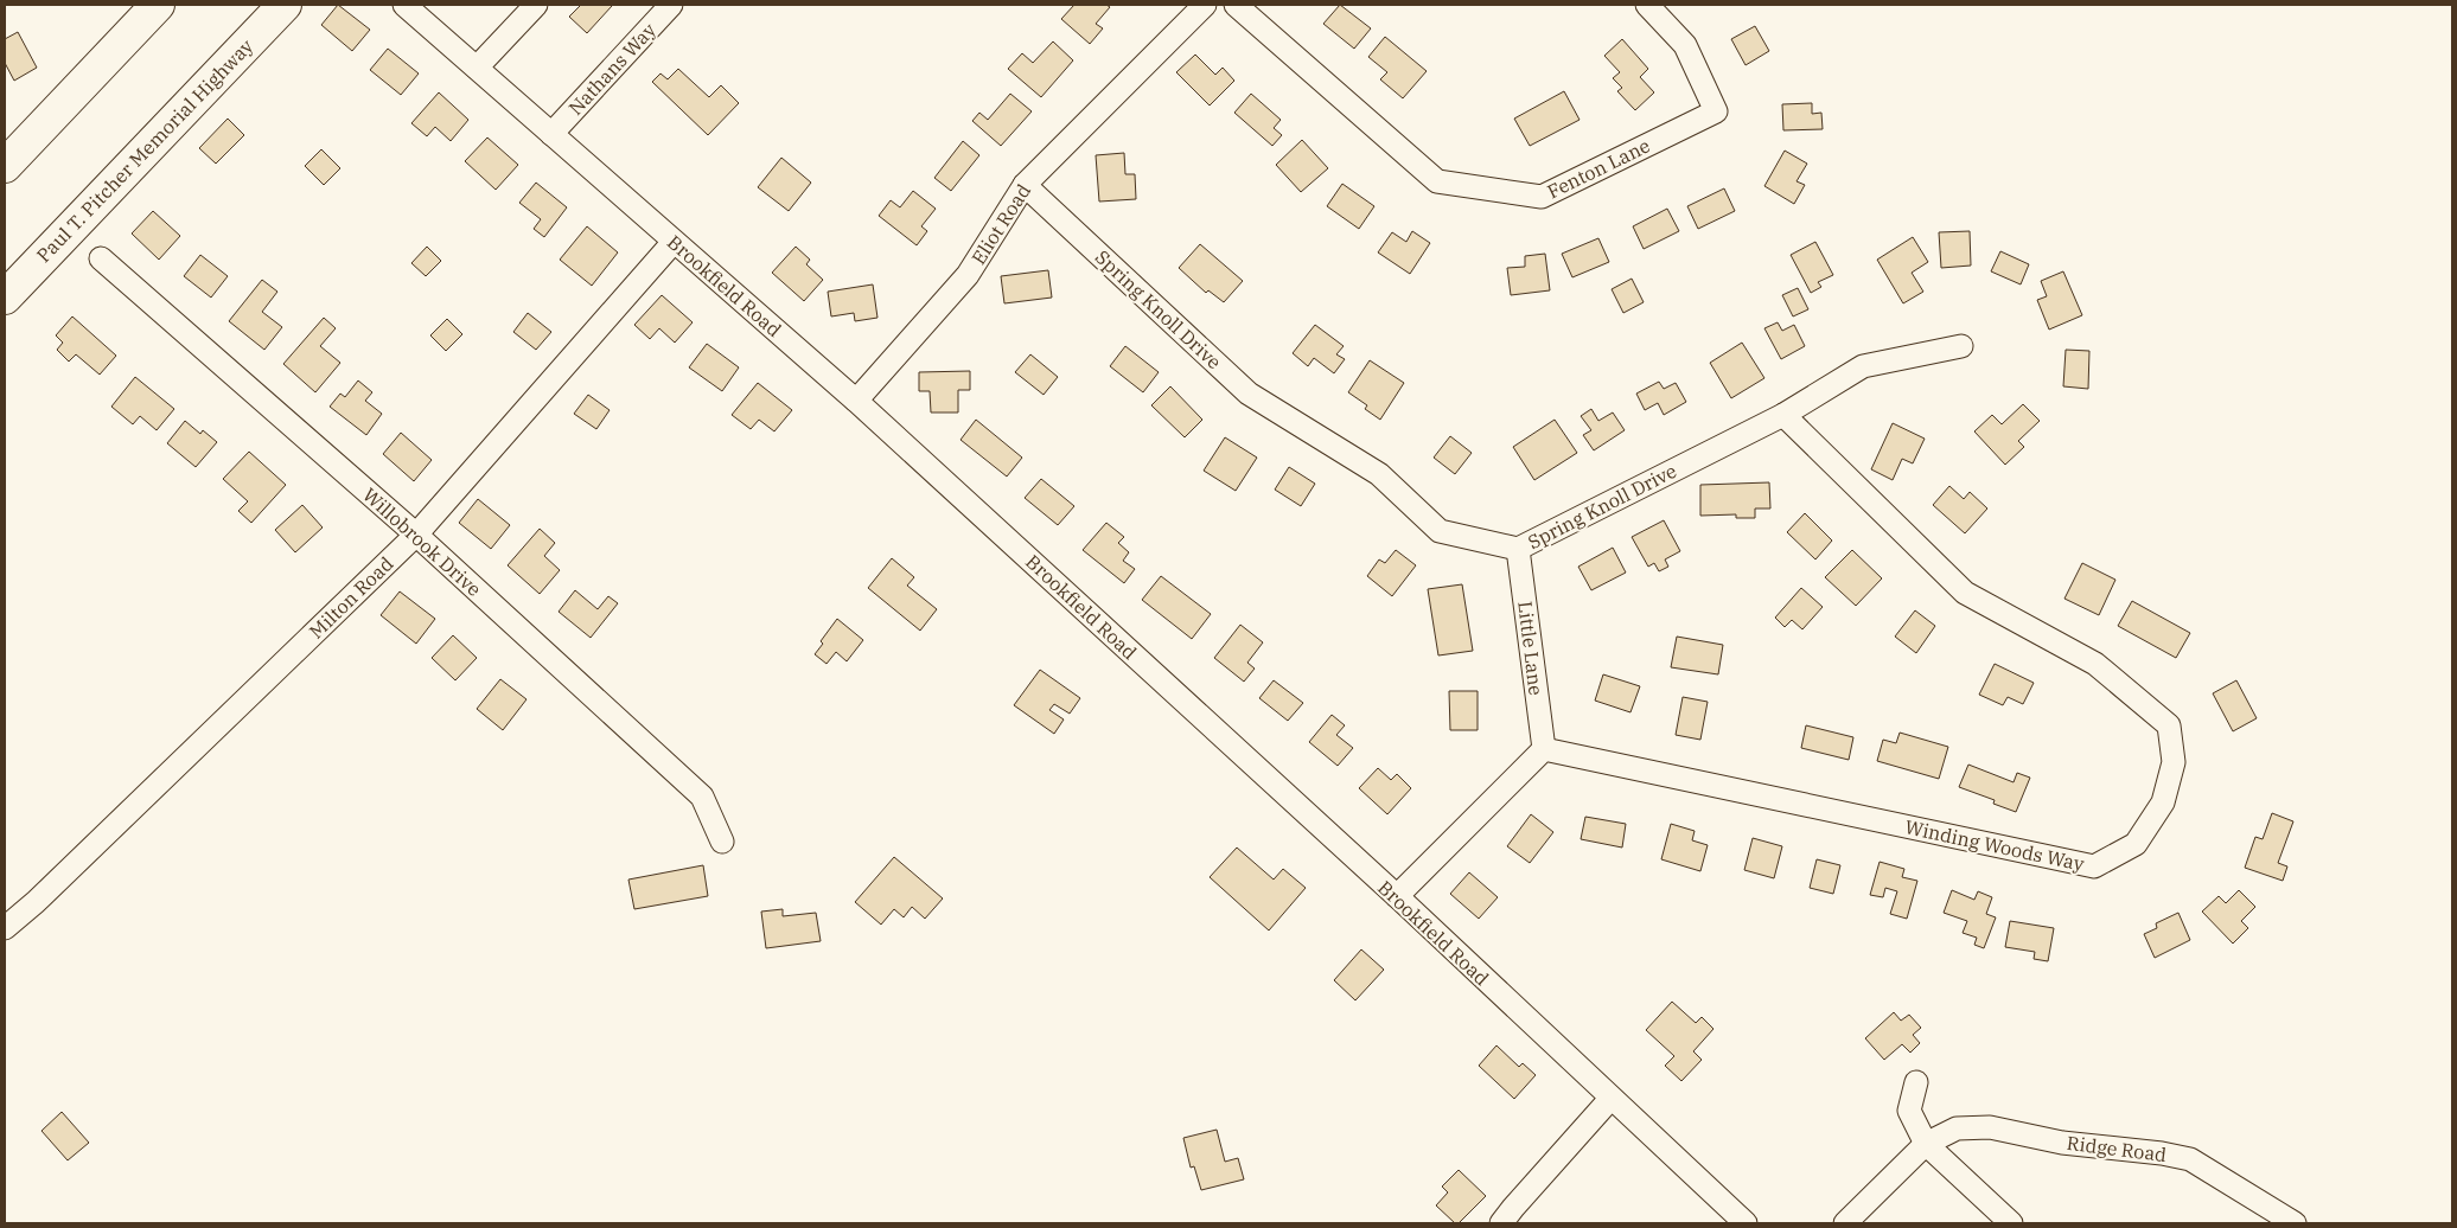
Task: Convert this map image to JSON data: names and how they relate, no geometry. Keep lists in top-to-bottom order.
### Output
{
  "streets": {
    "highway": ["Paul T. Pitcher Memorial Highway"],
    "street": [
      "Nathans Way",
      "Fenton Lane",
      "Eliot Road",
      "Brookfield Road",
      "Spring Knoll Drive",
      "Willobrook Drive",
      "Milton Road",
      "Little Lane",
      "Winding Woods Way",
      "Ridge Road"
    ]
  },
  "crossings": [
    ["Nathans Way", "Brookfield Road"],
    ["Eliot Road", "Brookfield Road"],
    ["Eliot Road", "Spring Knoll Drive"],
    ["Brookfield Road", "Milton Road"],
    ["Spring Knoll Drive", "Little Lane"],
    ["Spring Knoll Drive", "Winding Woods Way"],
    ["Willobrook Drive", "Milton Road"],
    ["Little Lane", "Winding Woods Way"]
  ]
}
